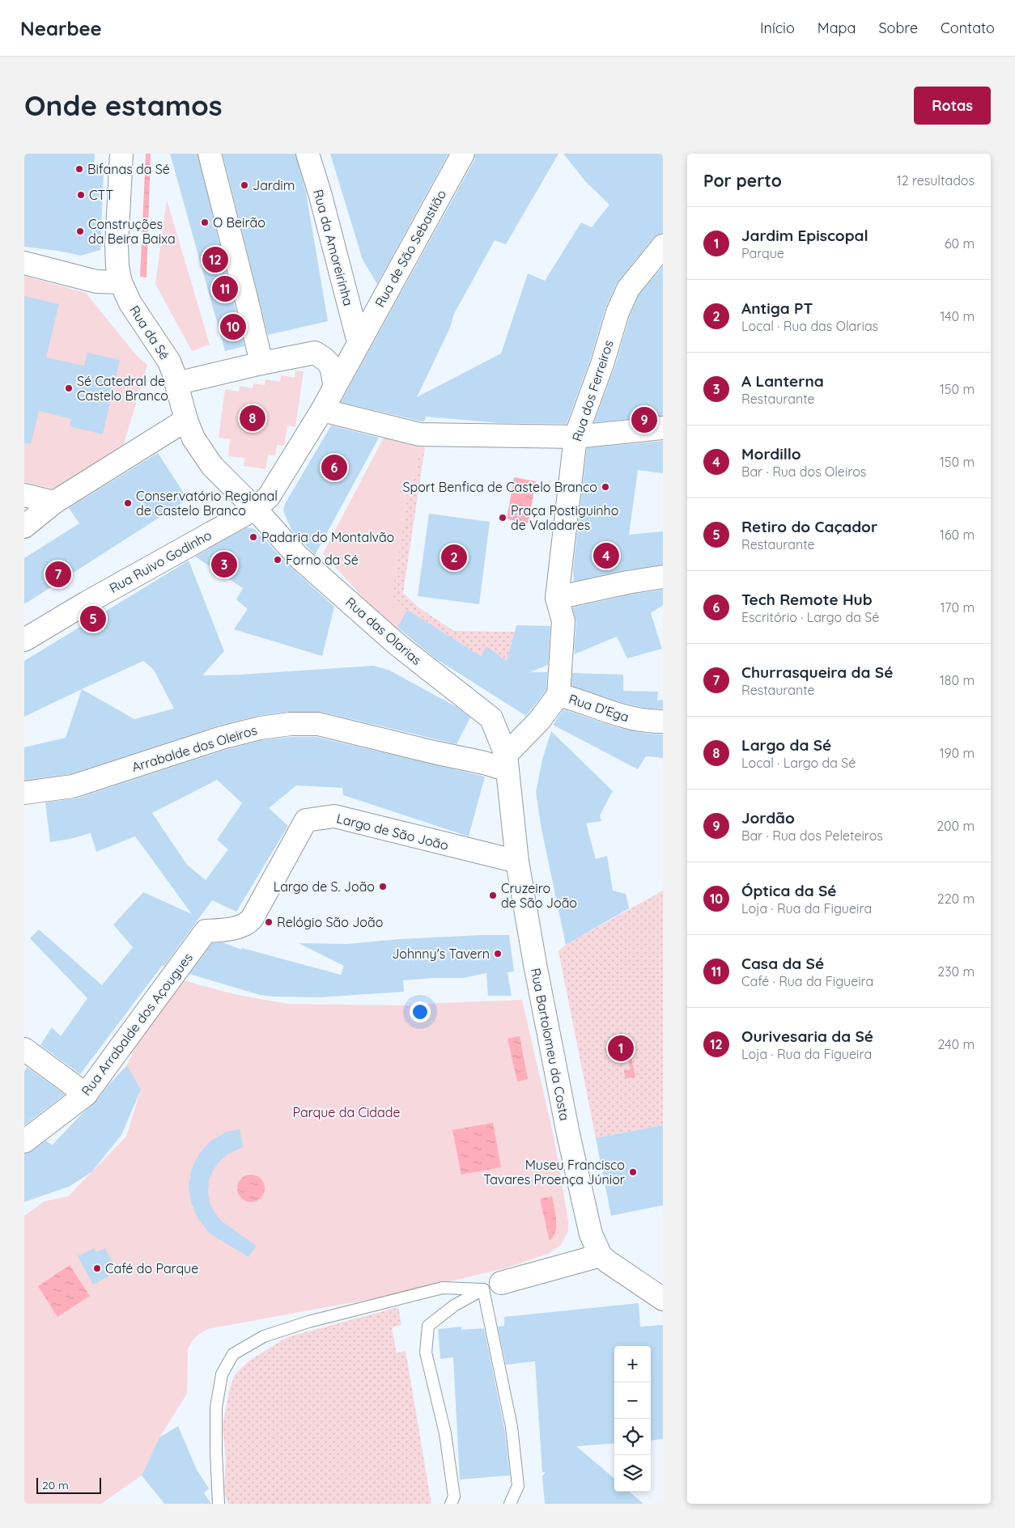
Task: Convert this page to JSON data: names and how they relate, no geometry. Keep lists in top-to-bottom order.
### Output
{
  "streets": {
    "street": [
      "Rua da Amoreirinha",
      "Rua de São Sebastião",
      "Rua da Sé",
      "Rua dos Ferreiros",
      "Rua Ruivo Godinho",
      "Rua das Olarias",
      "Rua D'Ega",
      "Arrabalde dos Oleiros",
      "Largo de São João",
      "Rua Arrabalde dos Açougues",
      "Rua Bartolomeu da Costa"
    ]
  },
  "crossings": [
    ["Rua da Amoreirinha", "Rua de São Sebastião"],
    ["Rua de São Sebastião", "Rua Ruivo Godinho"],
    ["Rua da Sé", "Rua das Olarias"],
    ["Rua dos Ferreiros", "Rua D'Ega"],
    ["Rua Ruivo Godinho", "Rua das Olarias"],
    ["Rua das Olarias", "Arrabalde dos Oleiros"],
    ["Rua das Olarias", "Rua Bartolomeu da Costa"],
    ["Arrabalde dos Oleiros", "Rua Bartolomeu da Costa"],
    ["Largo de São João", "Rua Arrabalde dos Açougues"],
    ["Largo de São João", "Rua Bartolomeu da Costa"]
  ],
  "parks": ["Parque da Cidade"],
  "places": [
    "Bifanas da Sé",
    "Jardim",
    "CTT",
    "O Beirão",
    "Construções da Beira Baixa",
    "Sé Catedral de Castelo Branco",
    "Sport Benfica de Castelo Branco",
    "Conservatório Regional de Castelo Branco",
    "Praça Postiguinho de Valadares",
    "Padaria do Montalvão",
    "Forno da Sé",
    "Largo de S. João",
    "Cruzeiro de São João",
    "Relógio São João",
    "Johnny's Tavern",
    "Museu Francisco Tavares Proença Júnior",
    "Café do Parque"
  ],
  "scale_bar": "20 m",
  "page": {
    "header": "Nearbee",
    "nav": [
      "Início",
      "Mapa",
      "Sobre",
      "Contato"
    ],
    "buttons": "Rotas",
    "title": "Onde estamos",
    "heading": ["Por perto", "12 resultados"],
    "list": [
      {
        "mark": "1",
        "name": "Jardim Episcopal",
        "note": "Parque",
        "value": "60 m"
      },
      {
        "mark": "2",
        "name": "Antiga PT",
        "note": "Local · Rua das Olarias",
        "value": "140 m"
      },
      {
        "mark": "3",
        "name": "A Lanterna",
        "note": "Restaurante",
        "value": "150 m"
      },
      {
        "mark": "4",
        "name": "Mordillo",
        "note": "Bar · Rua dos Oleiros",
        "value": "150 m"
      },
      {
        "mark": "5",
        "name": "Retiro do Caçador",
        "note": "Restaurante",
        "value": "160 m"
      },
      {
        "mark": "6",
        "name": "Tech Remote Hub",
        "note": "Escritório · Largo da Sé",
        "value": "170 m"
      },
      {
        "mark": "7",
        "name": "Churrasqueira da Sé",
        "note": "Restaurante",
        "value": "180 m"
      },
      {
        "mark": "8",
        "name": "Largo da Sé",
        "note": "Local · Largo da Sé",
        "value": "190 m"
      },
      {
        "mark": "9",
        "name": "Jordão",
        "note": "Bar · Rua dos Peleteiros",
        "value": "200 m"
      },
      {
        "mark": "10",
        "name": "Óptica da Sé",
        "note": "Loja · Rua da Figueira",
        "value": "220 m"
      },
      {
        "mark": "11",
        "name": "Casa da Sé",
        "note": "Café · Rua da Figueira",
        "value": "230 m"
      },
      {
        "mark": "12",
        "name": "Ourivesaria da Sé",
        "note": "Loja · Rua da Figueira",
        "value": "240 m"
      }
    ],
    "pins": [
      "12",
      "11",
      "10",
      "8",
      "9",
      "6",
      "4",
      "2",
      "3",
      "7",
      "5",
      "1"
    ],
    "map_buttons": ["+", "−"],
    "scale": "20 m"
  }
}
